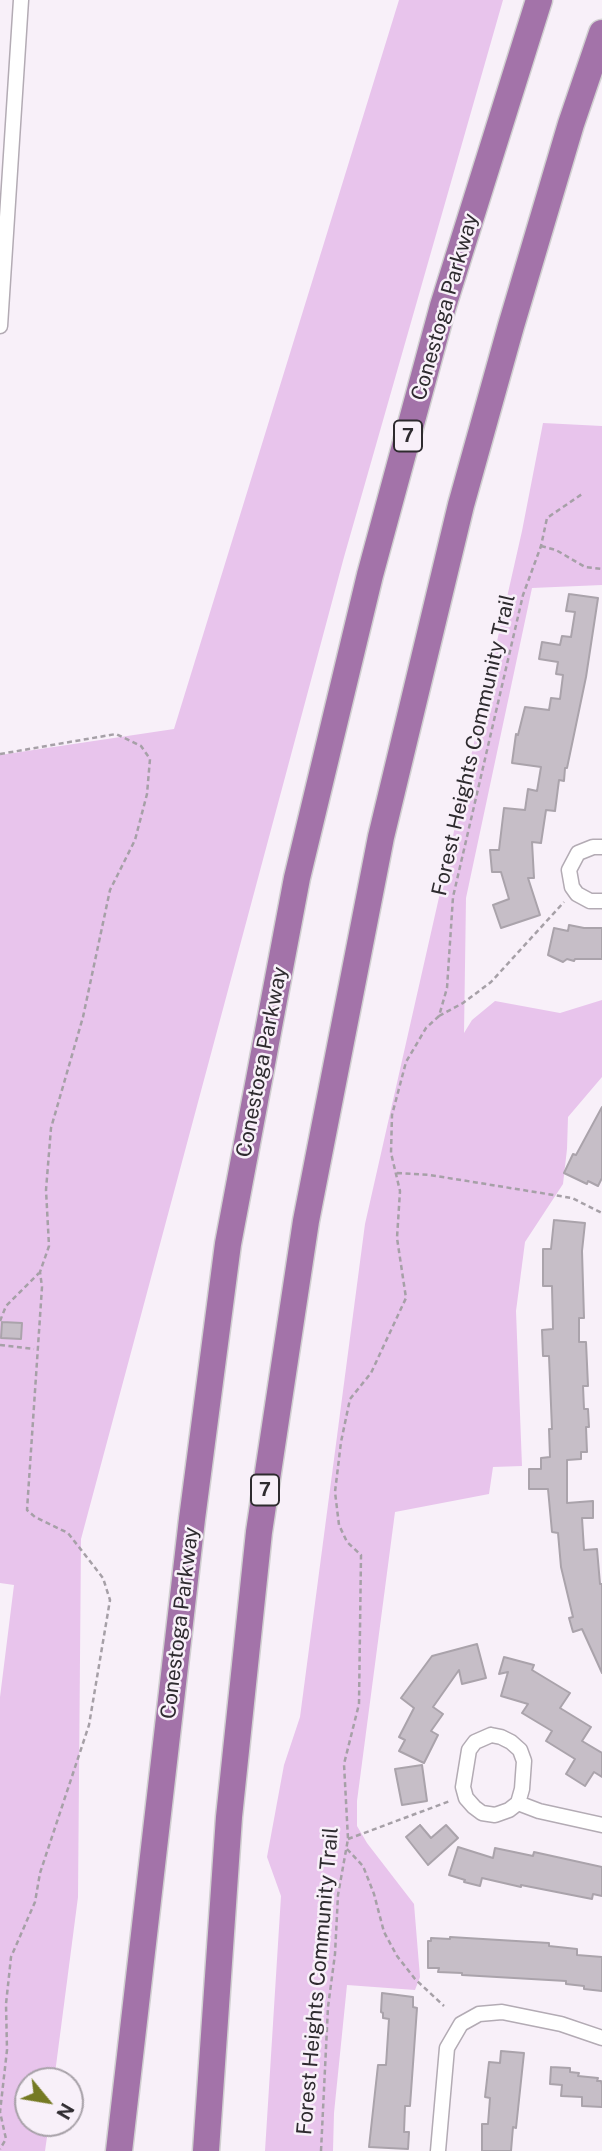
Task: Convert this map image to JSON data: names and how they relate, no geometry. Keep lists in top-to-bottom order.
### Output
{
  "streets": {
    "highway": ["Conestoga Parkway", "7"],
    "path": ["Forest Heights Community Trail"]
  },
  "north": "bottom right"
}
